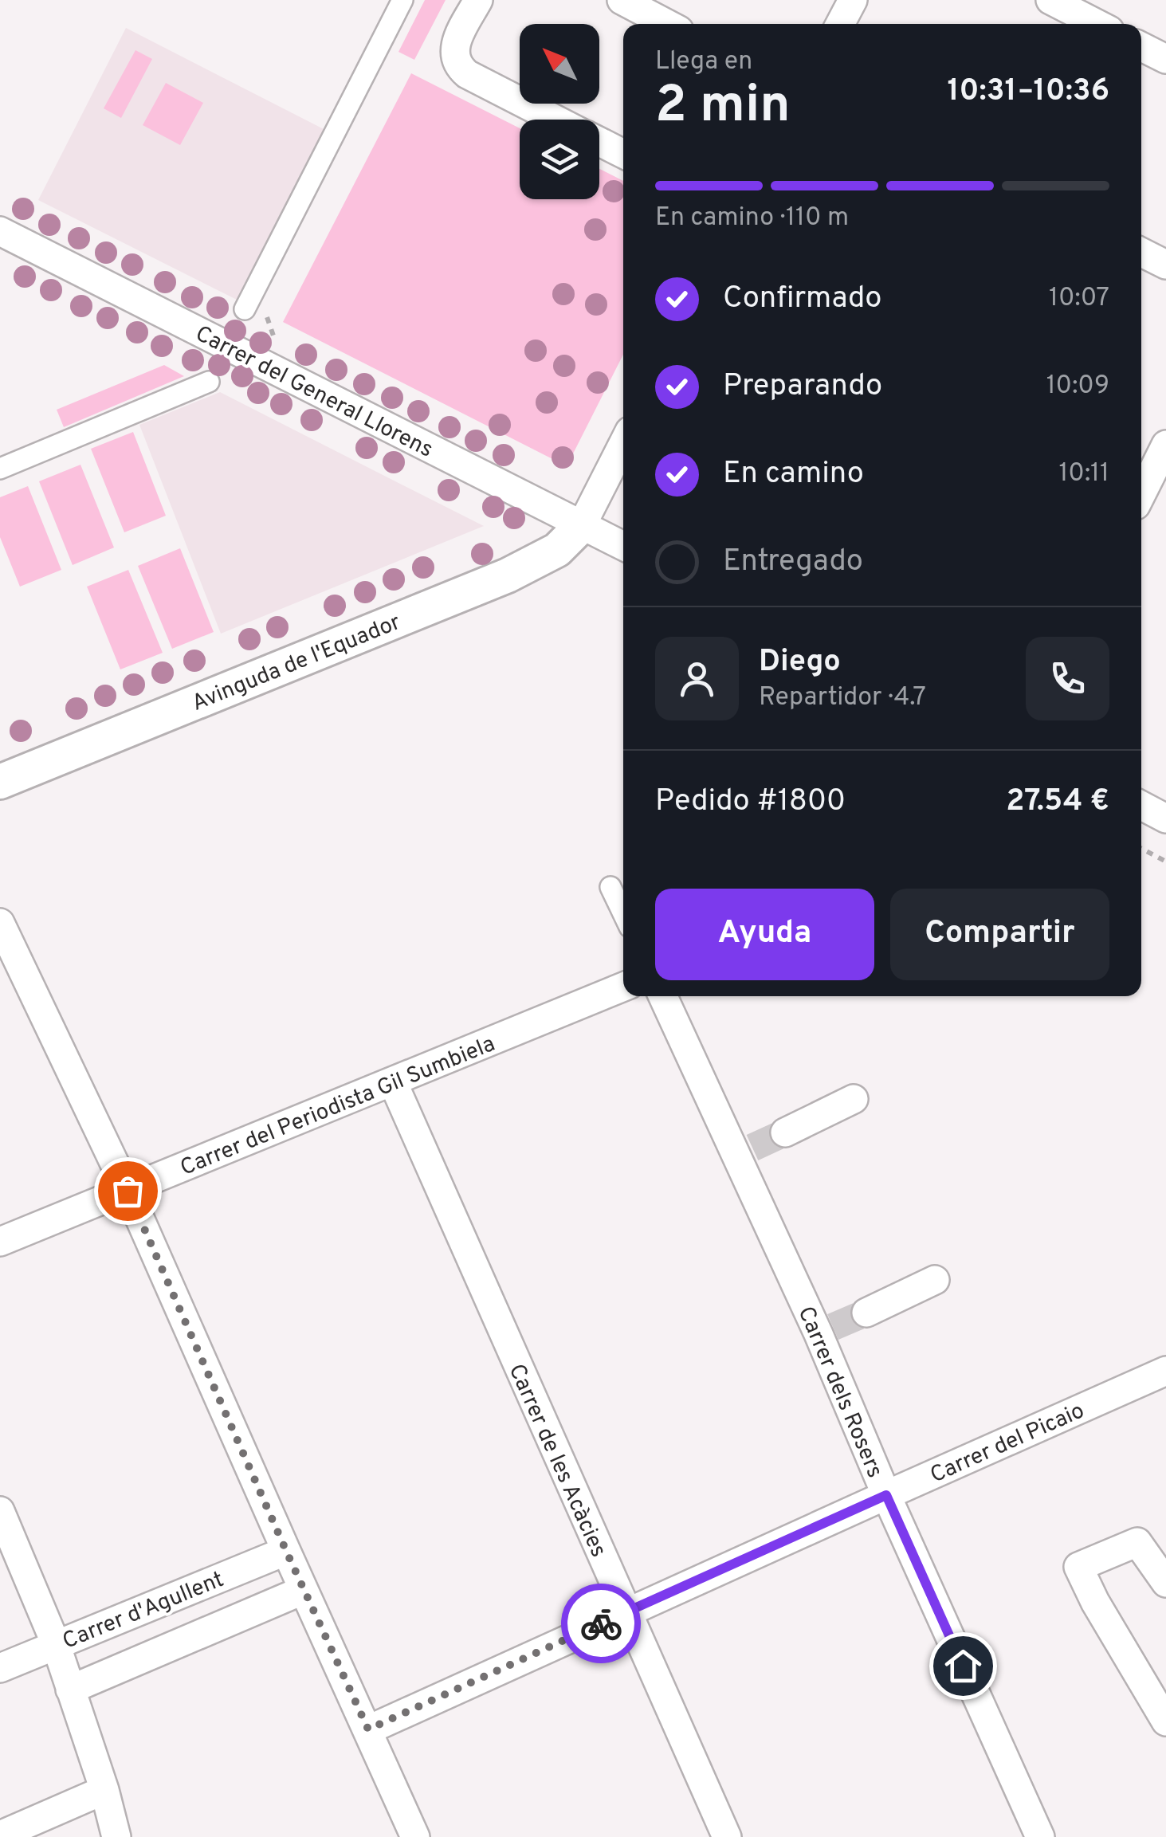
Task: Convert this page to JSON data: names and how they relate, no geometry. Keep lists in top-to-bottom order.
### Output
{
  "streets": {
    "street": [
      "Carrer del General Llorens",
      "Avinguda de l'Equador",
      "Carrer del Periodista Gil Sumbiela",
      "Carrer dels Rosers",
      "Carrer del Picaio",
      "Carrer de les Acàcies",
      "Carrer d'Agullent"
    ]
  },
  "crossings": [
    ["Carrer del General Llorens", "Avinguda de l'Equador"],
    ["Carrer del Periodista Gil Sumbiela", "Carrer de les Acàcies"],
    ["Carrer dels Rosers", "Carrer del Picaio"],
    ["Carrer del Picaio", "Carrer de les Acàcies"]
  ],
  "north": "top left",
  "page": {
    "heading": ["2 min", "Llega en", "10:31–10:36"],
    "panel": [
      "Diego",
      "Repartidor · 4.7",
      "Pedido #1800",
      "27.54 €"
    ],
    "bar": "En camino · 110 m",
    "list": [
      ["Confirmado", "10:07"],
      ["Preparando", "10:09"],
      ["En camino", "10:11"],
      "Entregado"
    ],
    "buttons": ["Ayuda", "Compartir"]
  }
}
